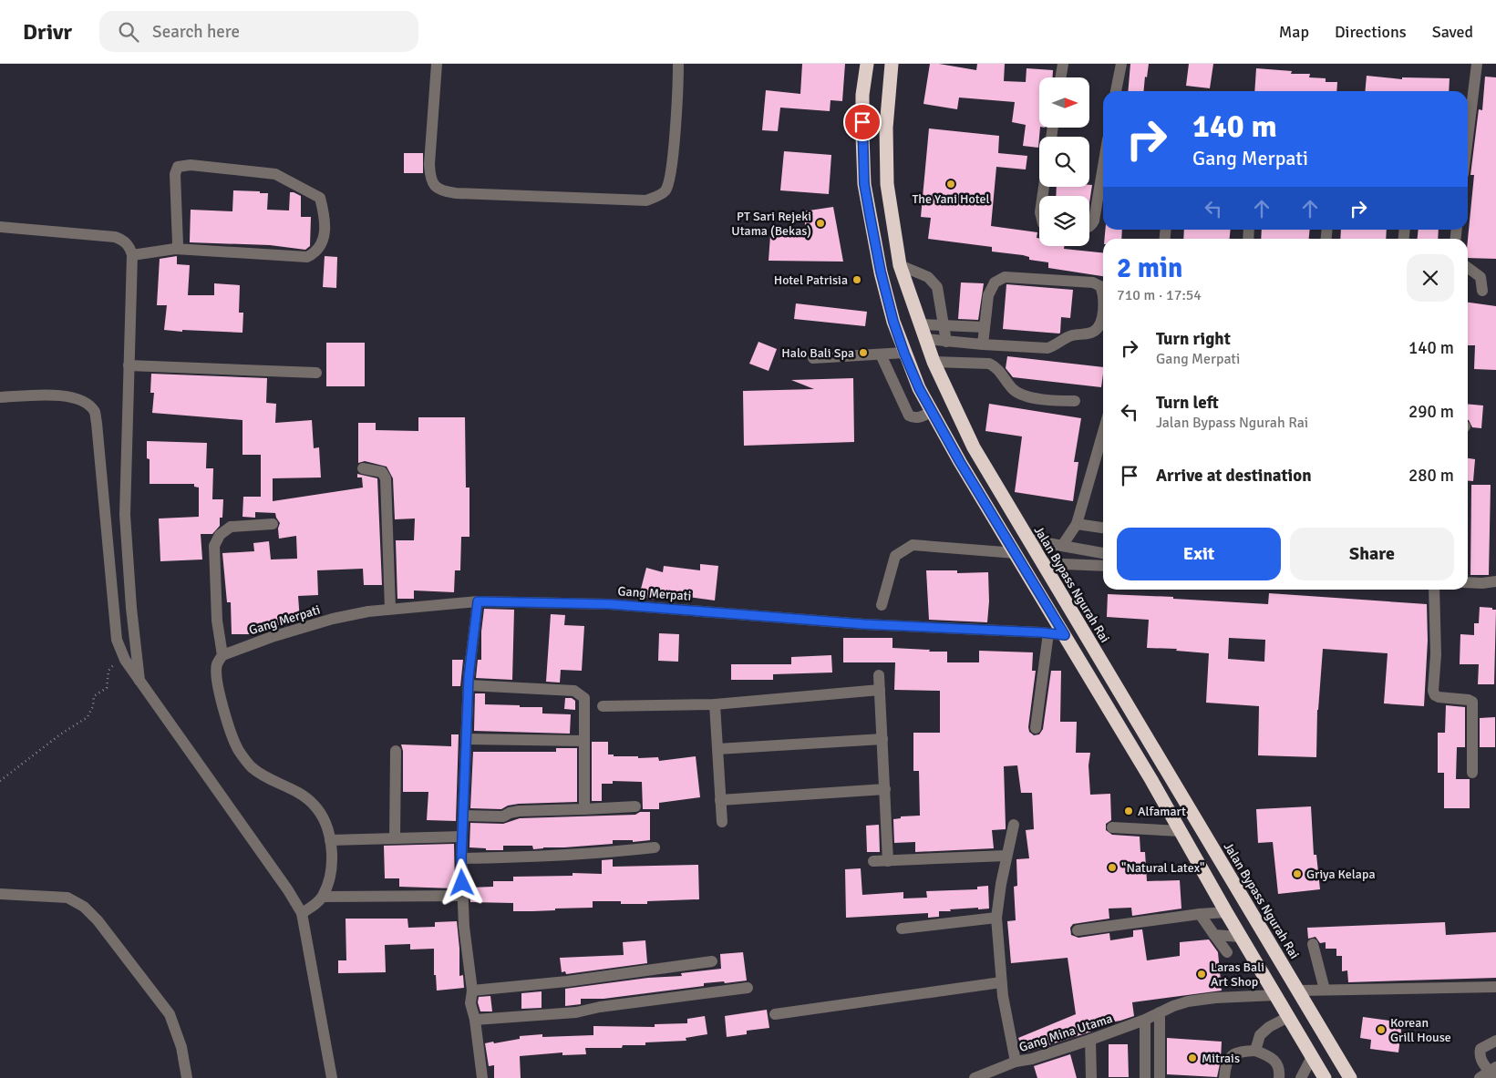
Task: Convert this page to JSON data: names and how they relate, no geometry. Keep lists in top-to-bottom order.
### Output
{
  "streets": {
    "highway": ["Jalan Bypass Ngurah Rai"],
    "street": ["Gang Merpati", "Gang Mina Utama"]
  },
  "places": [
    "The Yani Hotel",
    "PT Sari Rejeki Utama (Bekas)",
    "Hotel Patrisia",
    "Halo Bali Spa",
    "Alfamart",
    "\"Natural Latex\"",
    "Griya Kelapa",
    "Laras Bali Art Shop",
    "Korean Grill House",
    "Mitrais"
  ],
  "north": "right",
  "page": {
    "header": "Drivr",
    "search": "Search here",
    "nav": ["Map", "Directions", "Saved"],
    "turn": ["140 m", "Gang Merpati"],
    "heading": ["2 min", "710 m · 17:54"],
    "list": [
      {
        "name": "Turn right",
        "note": "Gang Merpati",
        "value": "140 m"
      },
      {
        "name": "Turn left",
        "note": "Jalan Bypass Ngurah Rai",
        "value": "290 m"
      },
      {
        "name": "Arrive at destination",
        "value": "280 m"
      }
    ],
    "buttons": ["Exit", "Share"]
  }
}
